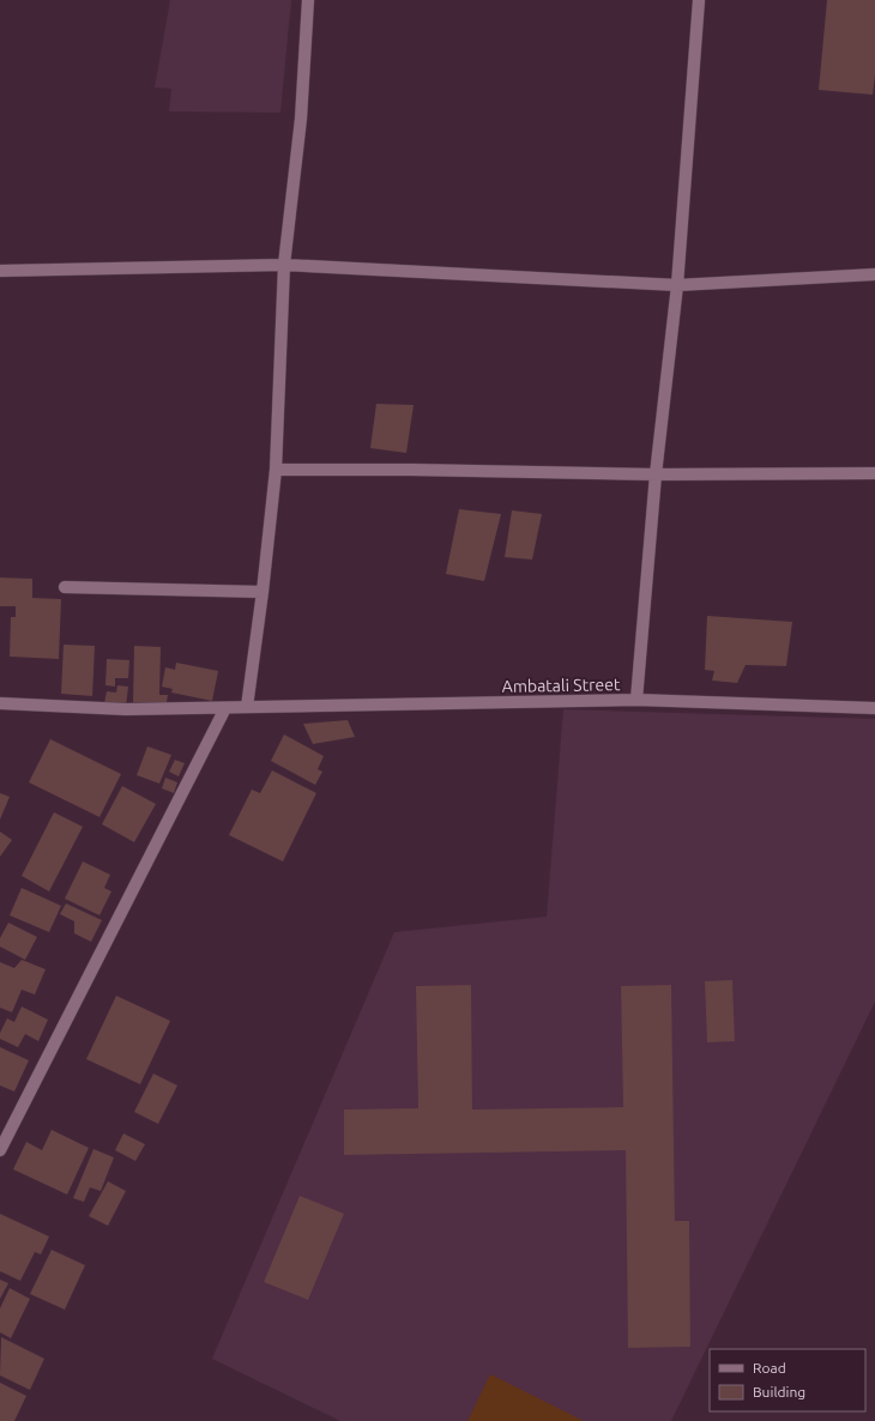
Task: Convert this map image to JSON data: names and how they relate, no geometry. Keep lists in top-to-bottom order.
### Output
{
  "streets": {
    "street": ["Ambatali Street"]
  },
  "legend": ["Road", "Building"]
}
